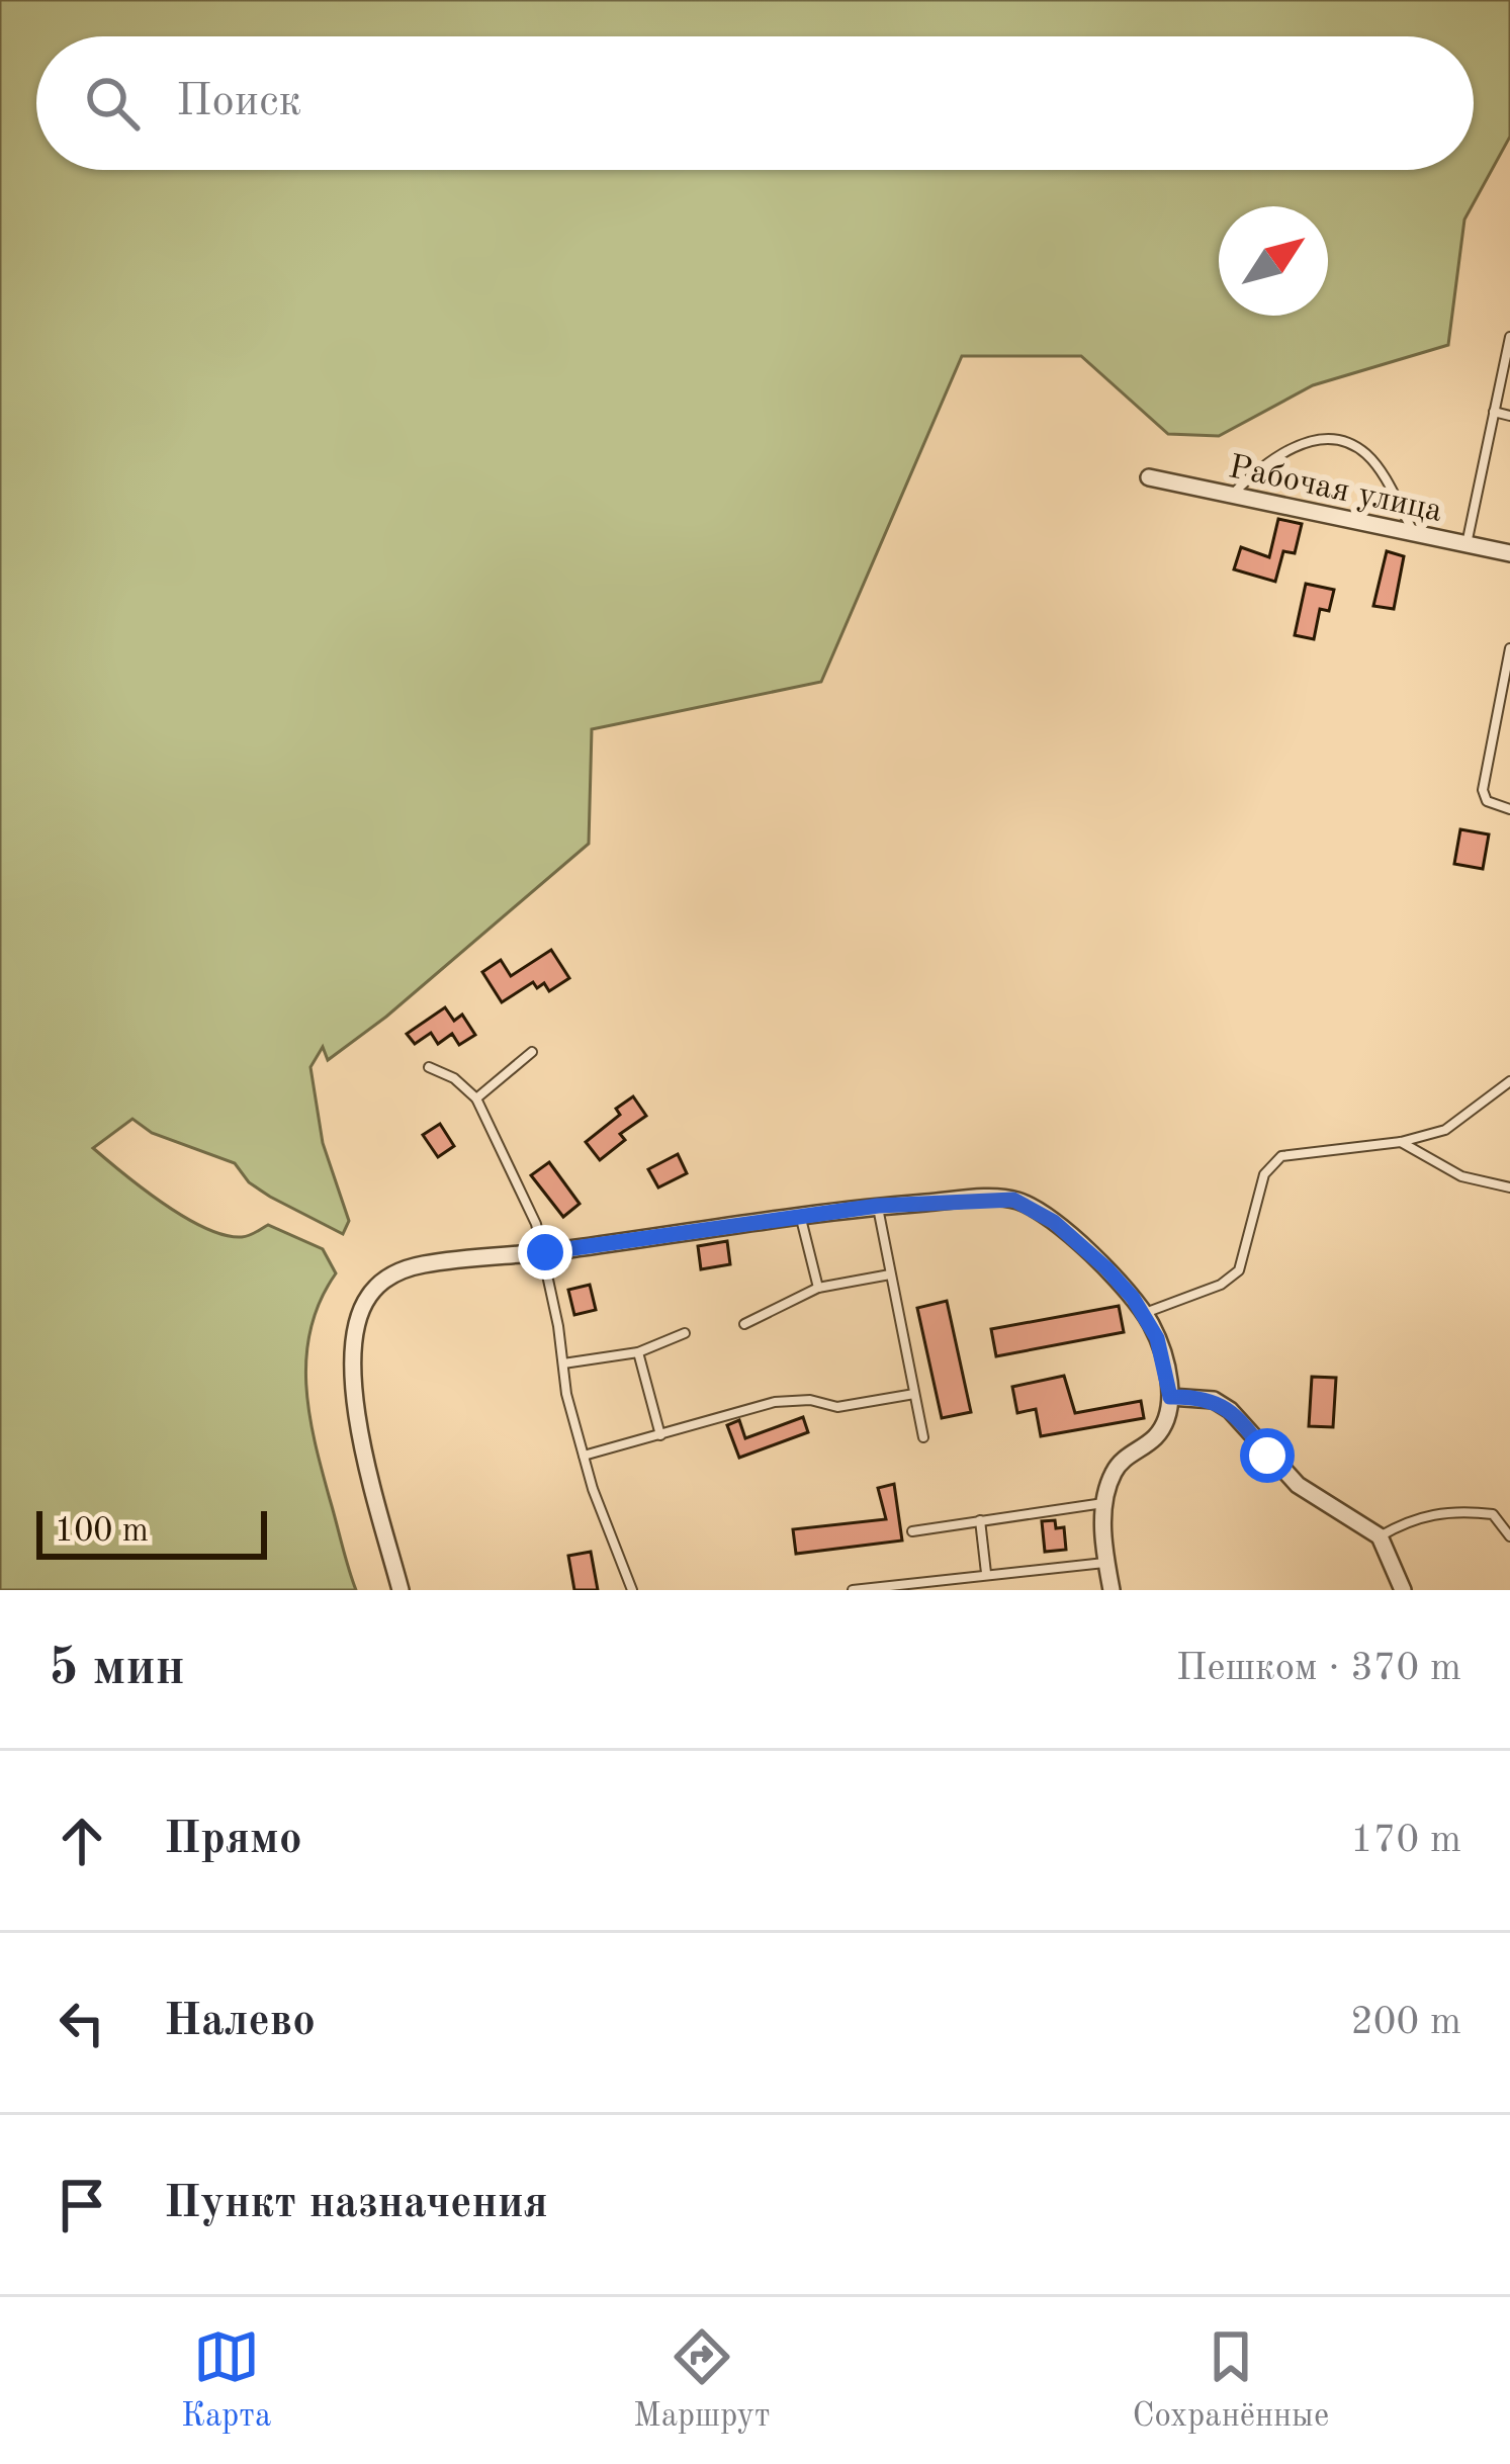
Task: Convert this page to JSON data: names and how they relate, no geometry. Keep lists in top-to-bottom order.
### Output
{
  "streets": {
    "street": ["Рабочая улица"]
  },
  "scale_bar": "100 m",
  "north": "top right",
  "page": {
    "search": "Поиск",
    "scale": "100 m",
    "heading": ["5 мин", "Пешком · 370 m"],
    "list": [
      ["Прямо", "170 m"],
      ["Налево", "200 m"],
      "Пункт назначения"
    ],
    "nav": ["Карта", "Маршрут", "Сохранённые"]
  }
}
